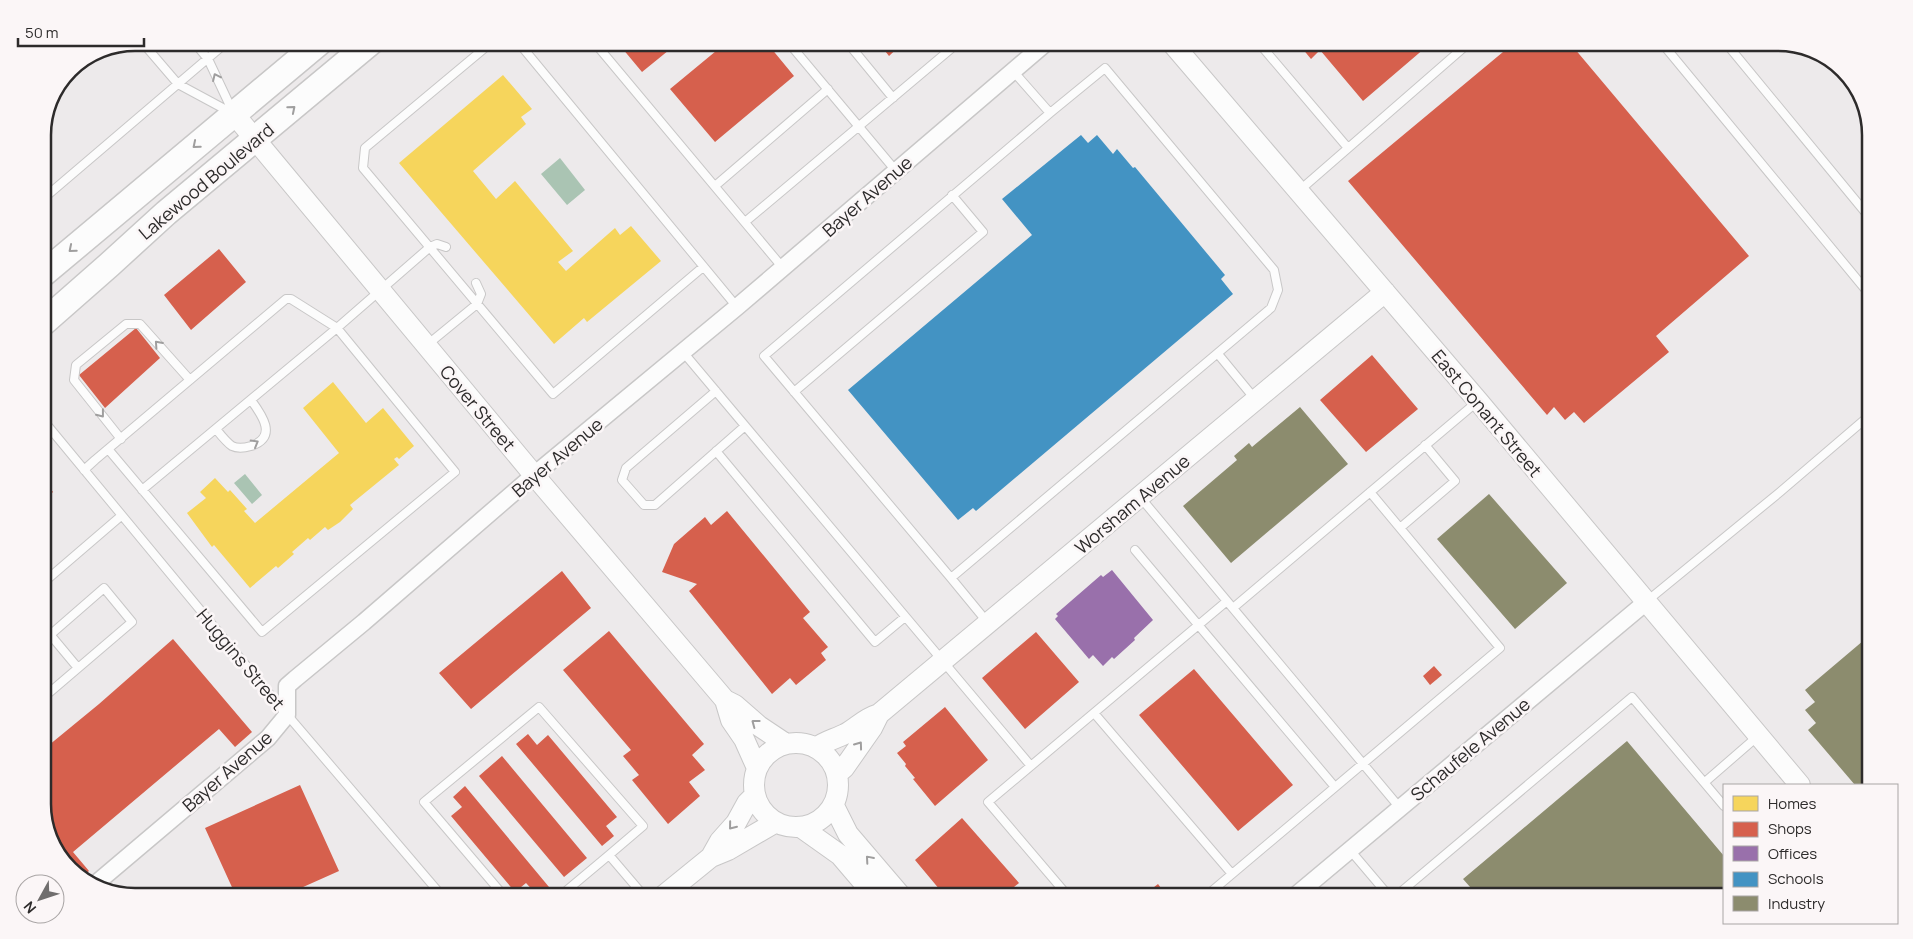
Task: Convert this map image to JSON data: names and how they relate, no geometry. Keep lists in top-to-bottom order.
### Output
{
  "streets": {
    "main road": ["Lakewood Boulevard"],
    "street": [
      "Bayer Avenue",
      "Cover Street",
      "East Conant Street",
      "Worsham Avenue",
      "Schaufele Avenue"
    ],
    "lane": ["Huggins Street"]
  },
  "crossings": [
    ["Lakewood Boulevard", "Cover Street"],
    ["Bayer Avenue", "Cover Street"],
    ["Bayer Avenue", "Huggins Street"],
    ["Cover Street", "Worsham Avenue"],
    ["East Conant Street", "Worsham Avenue"],
    ["East Conant Street", "Schaufele Avenue"]
  ],
  "legend": [
    "Homes",
    "Shops",
    "Offices",
    "Schools",
    "Industry"
  ],
  "scale_bar": "50 m",
  "north": "bottom left"
}
